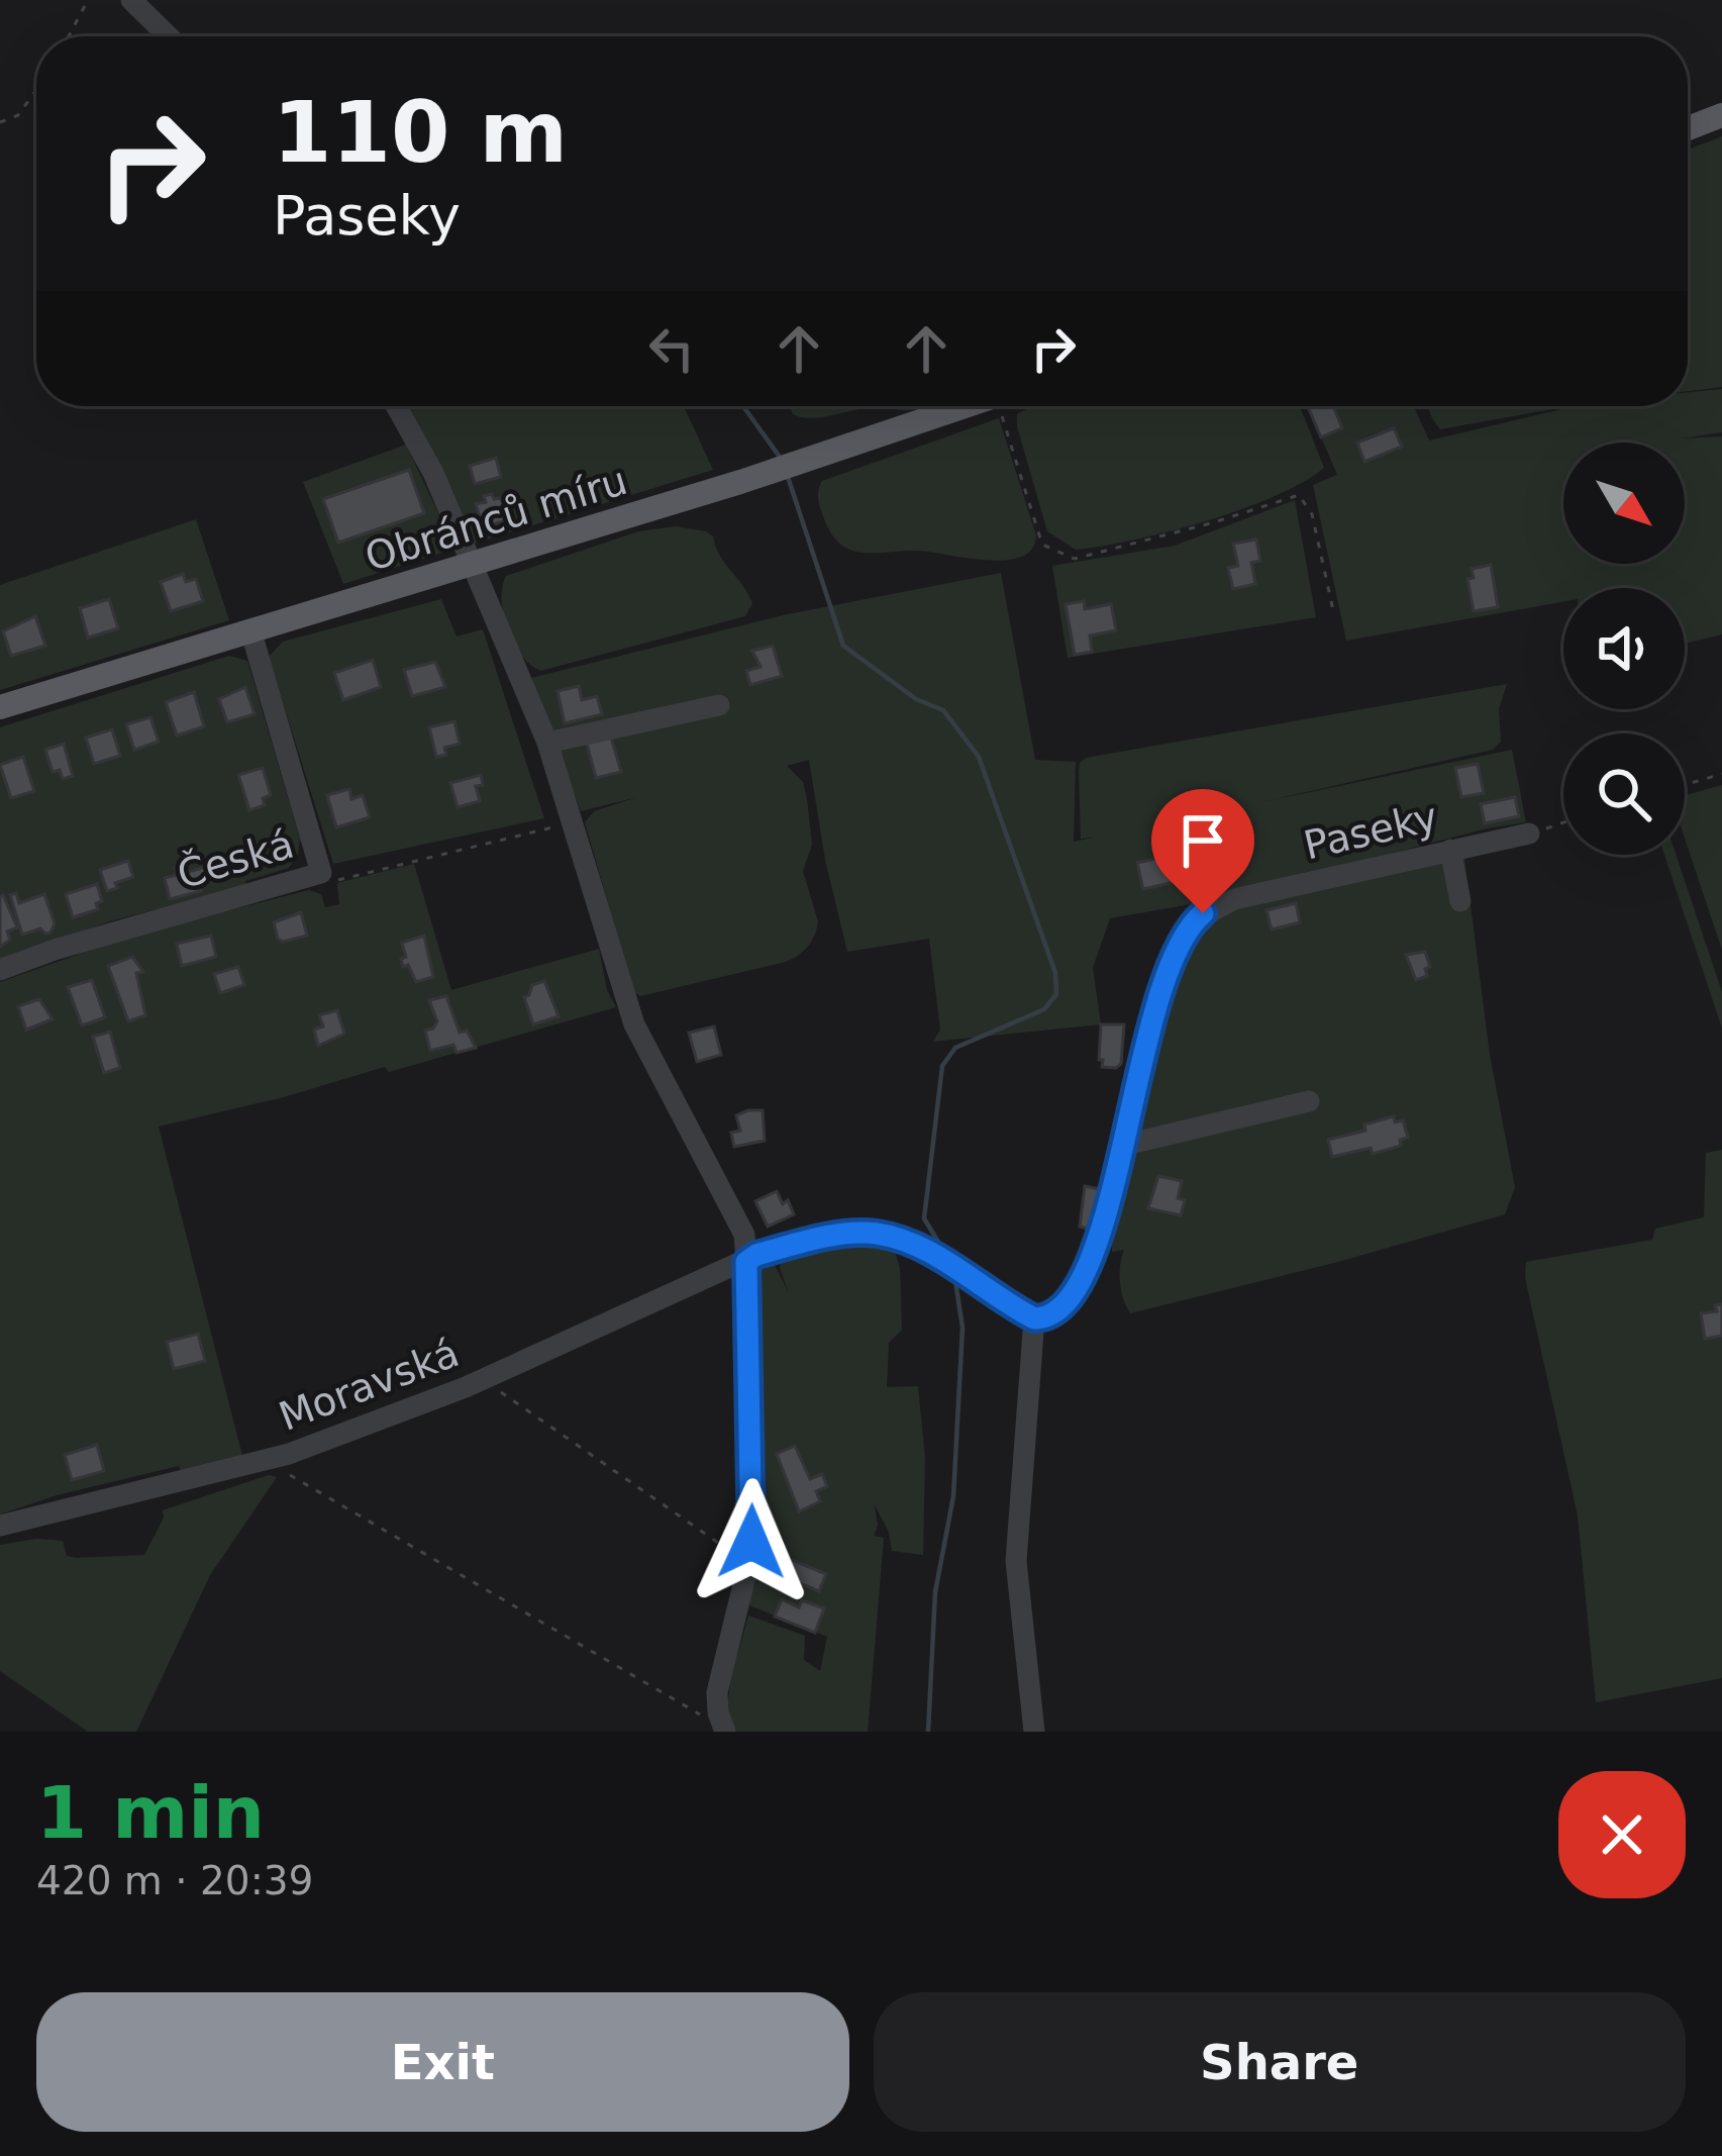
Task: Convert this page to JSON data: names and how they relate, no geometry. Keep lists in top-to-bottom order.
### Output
{
  "streets": {
    "main road": ["Obránců míru"],
    "street": ["Paseky", "Česká", "Moravská"]
  },
  "crossings": [
    ["Obránců míru", "Česká"]
  ],
  "north": "bottom right",
  "page": {
    "turn": ["110 m", "Paseky"],
    "heading": ["1 min", "420 m · 20:39"],
    "buttons": ["Exit", "Share"]
  }
}
